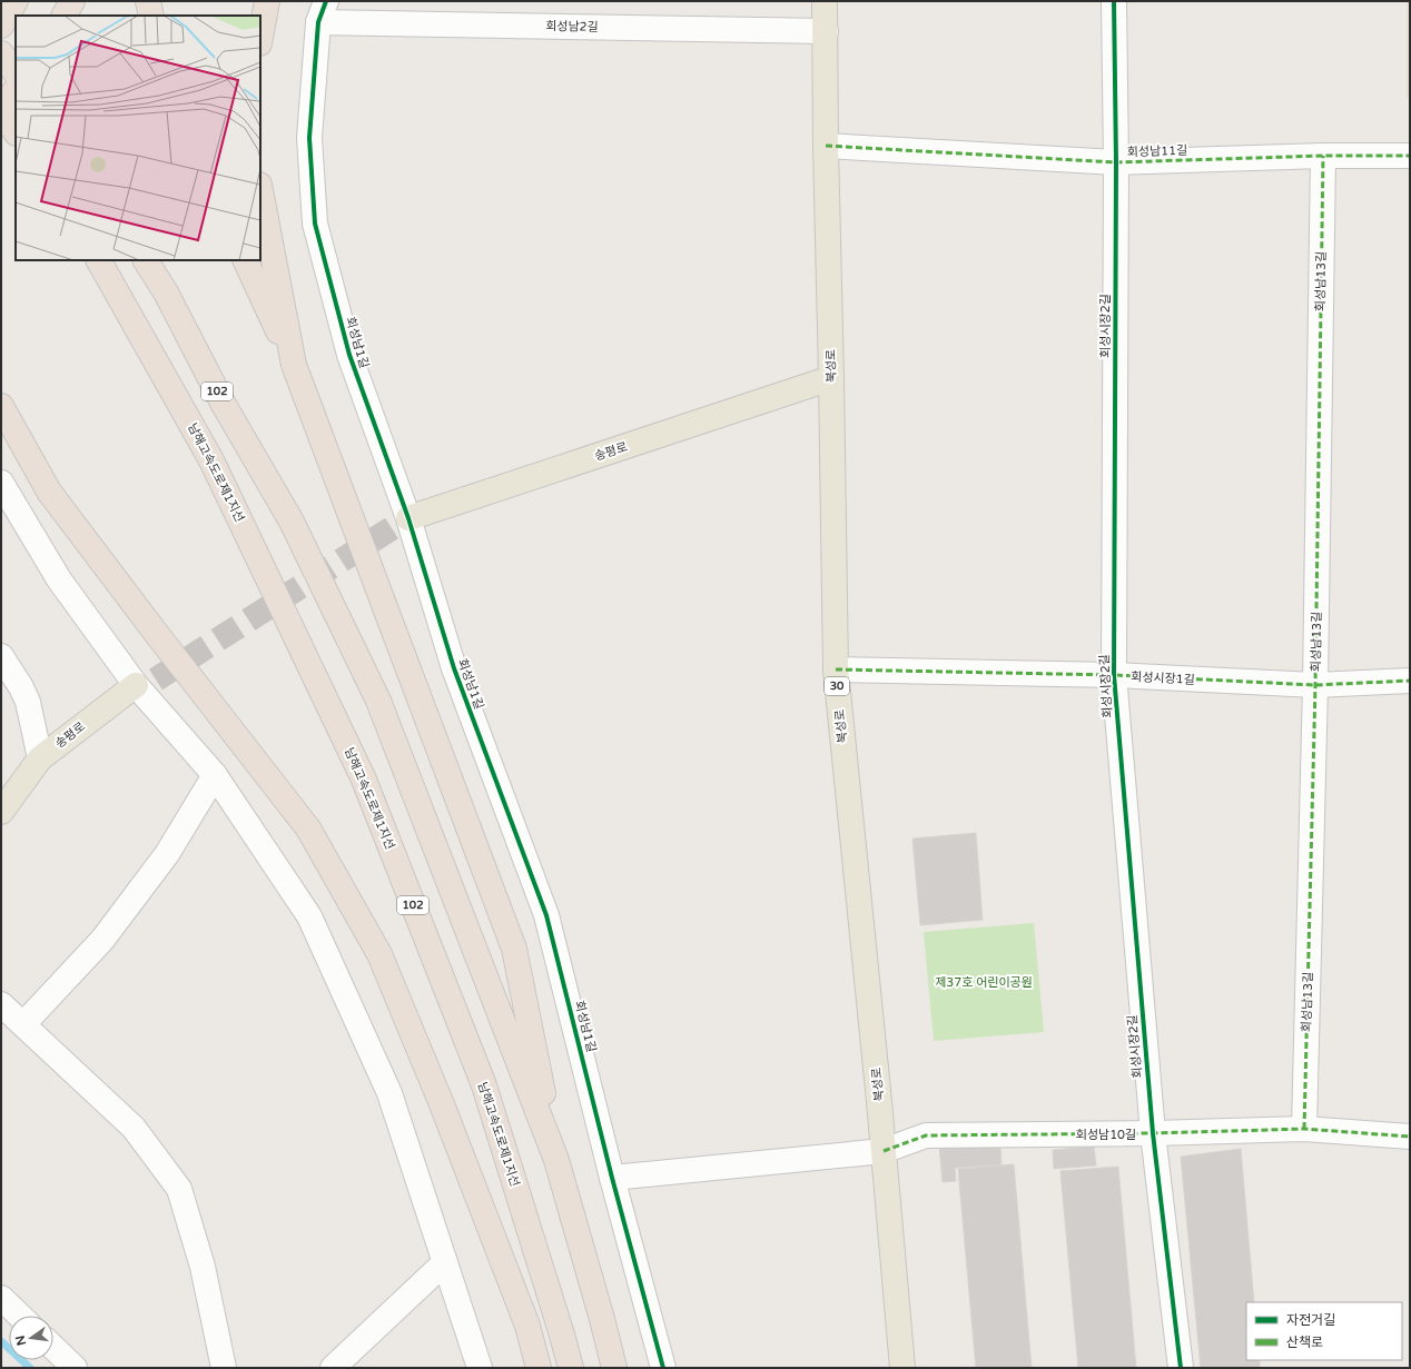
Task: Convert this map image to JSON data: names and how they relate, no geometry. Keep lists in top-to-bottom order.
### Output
{
  "streets": {
    "highway": ["102", "남해고속도로제1지선"],
    "main road": ["북성로", "송평로", "30"],
    "street": [
      "회성남2길",
      "회성남11길",
      "회성남13길",
      "회성시장2길",
      "회성남1길",
      "회성시장1길",
      "회성남10길"
    ]
  },
  "crossings": [
    ["회성남2길", "회성남1길"],
    ["회성남2길", "북성로"],
    ["회성남11길", "회성남13길"],
    ["회성남11길", "회성시장2길"],
    ["회성남11길", "북성로"],
    ["회성남13길", "회성시장1길"],
    ["회성남13길", "회성남10길"],
    ["회성시장2길", "회성시장1길"],
    ["회성시장2길", "회성남10길"],
    ["회성남1길", "송평로"],
    ["회성남1길", "회성남10길"],
    ["북성로", "송평로"],
    ["북성로", "회성시장1길"],
    ["북성로", "회성남10길"]
  ],
  "parks": ["제37호 어린이공원"],
  "legend": ["자전거길", "산책로"],
  "north": "left"
}
